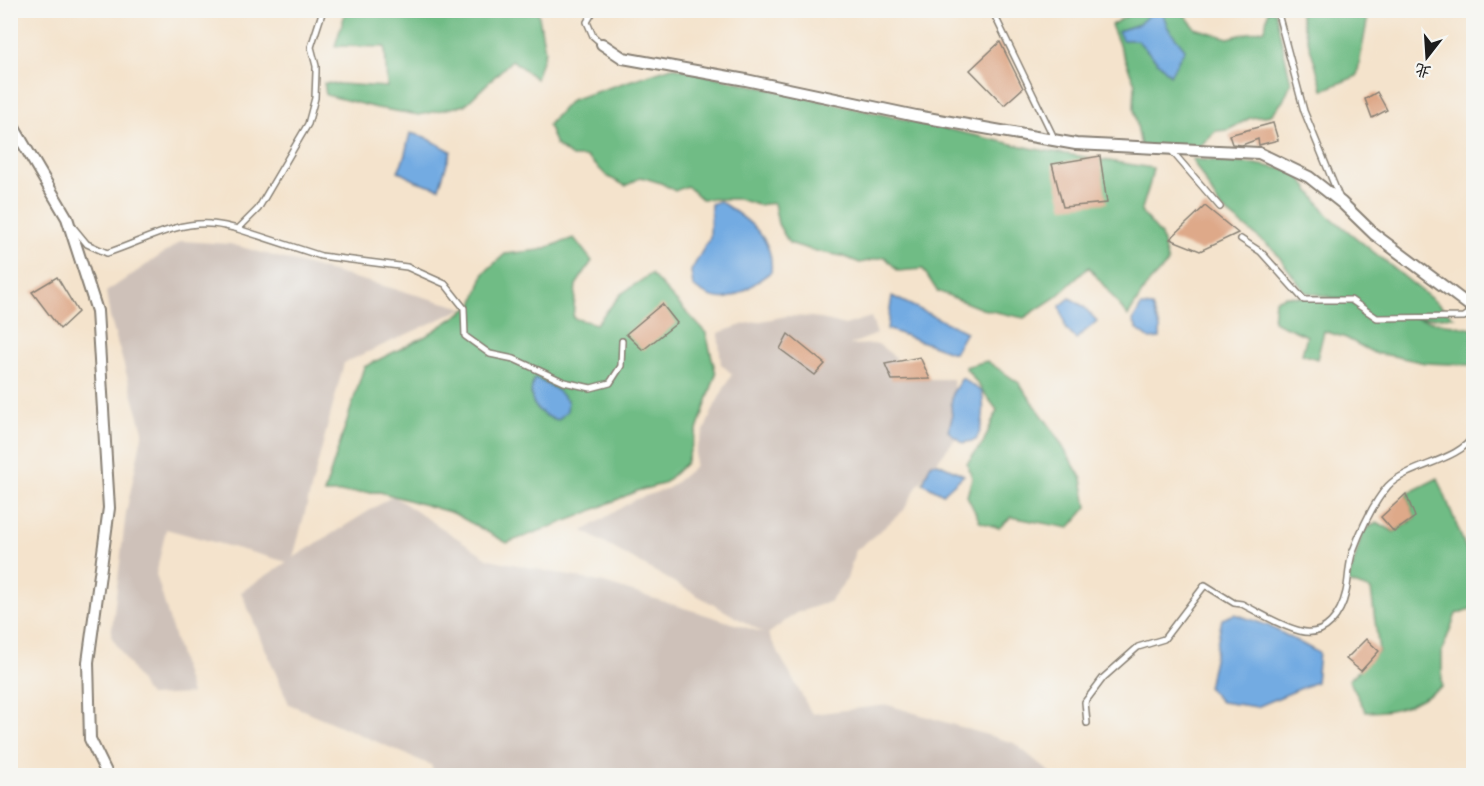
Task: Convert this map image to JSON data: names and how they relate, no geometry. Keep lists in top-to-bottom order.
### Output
{
  "north": "bottom"
}
